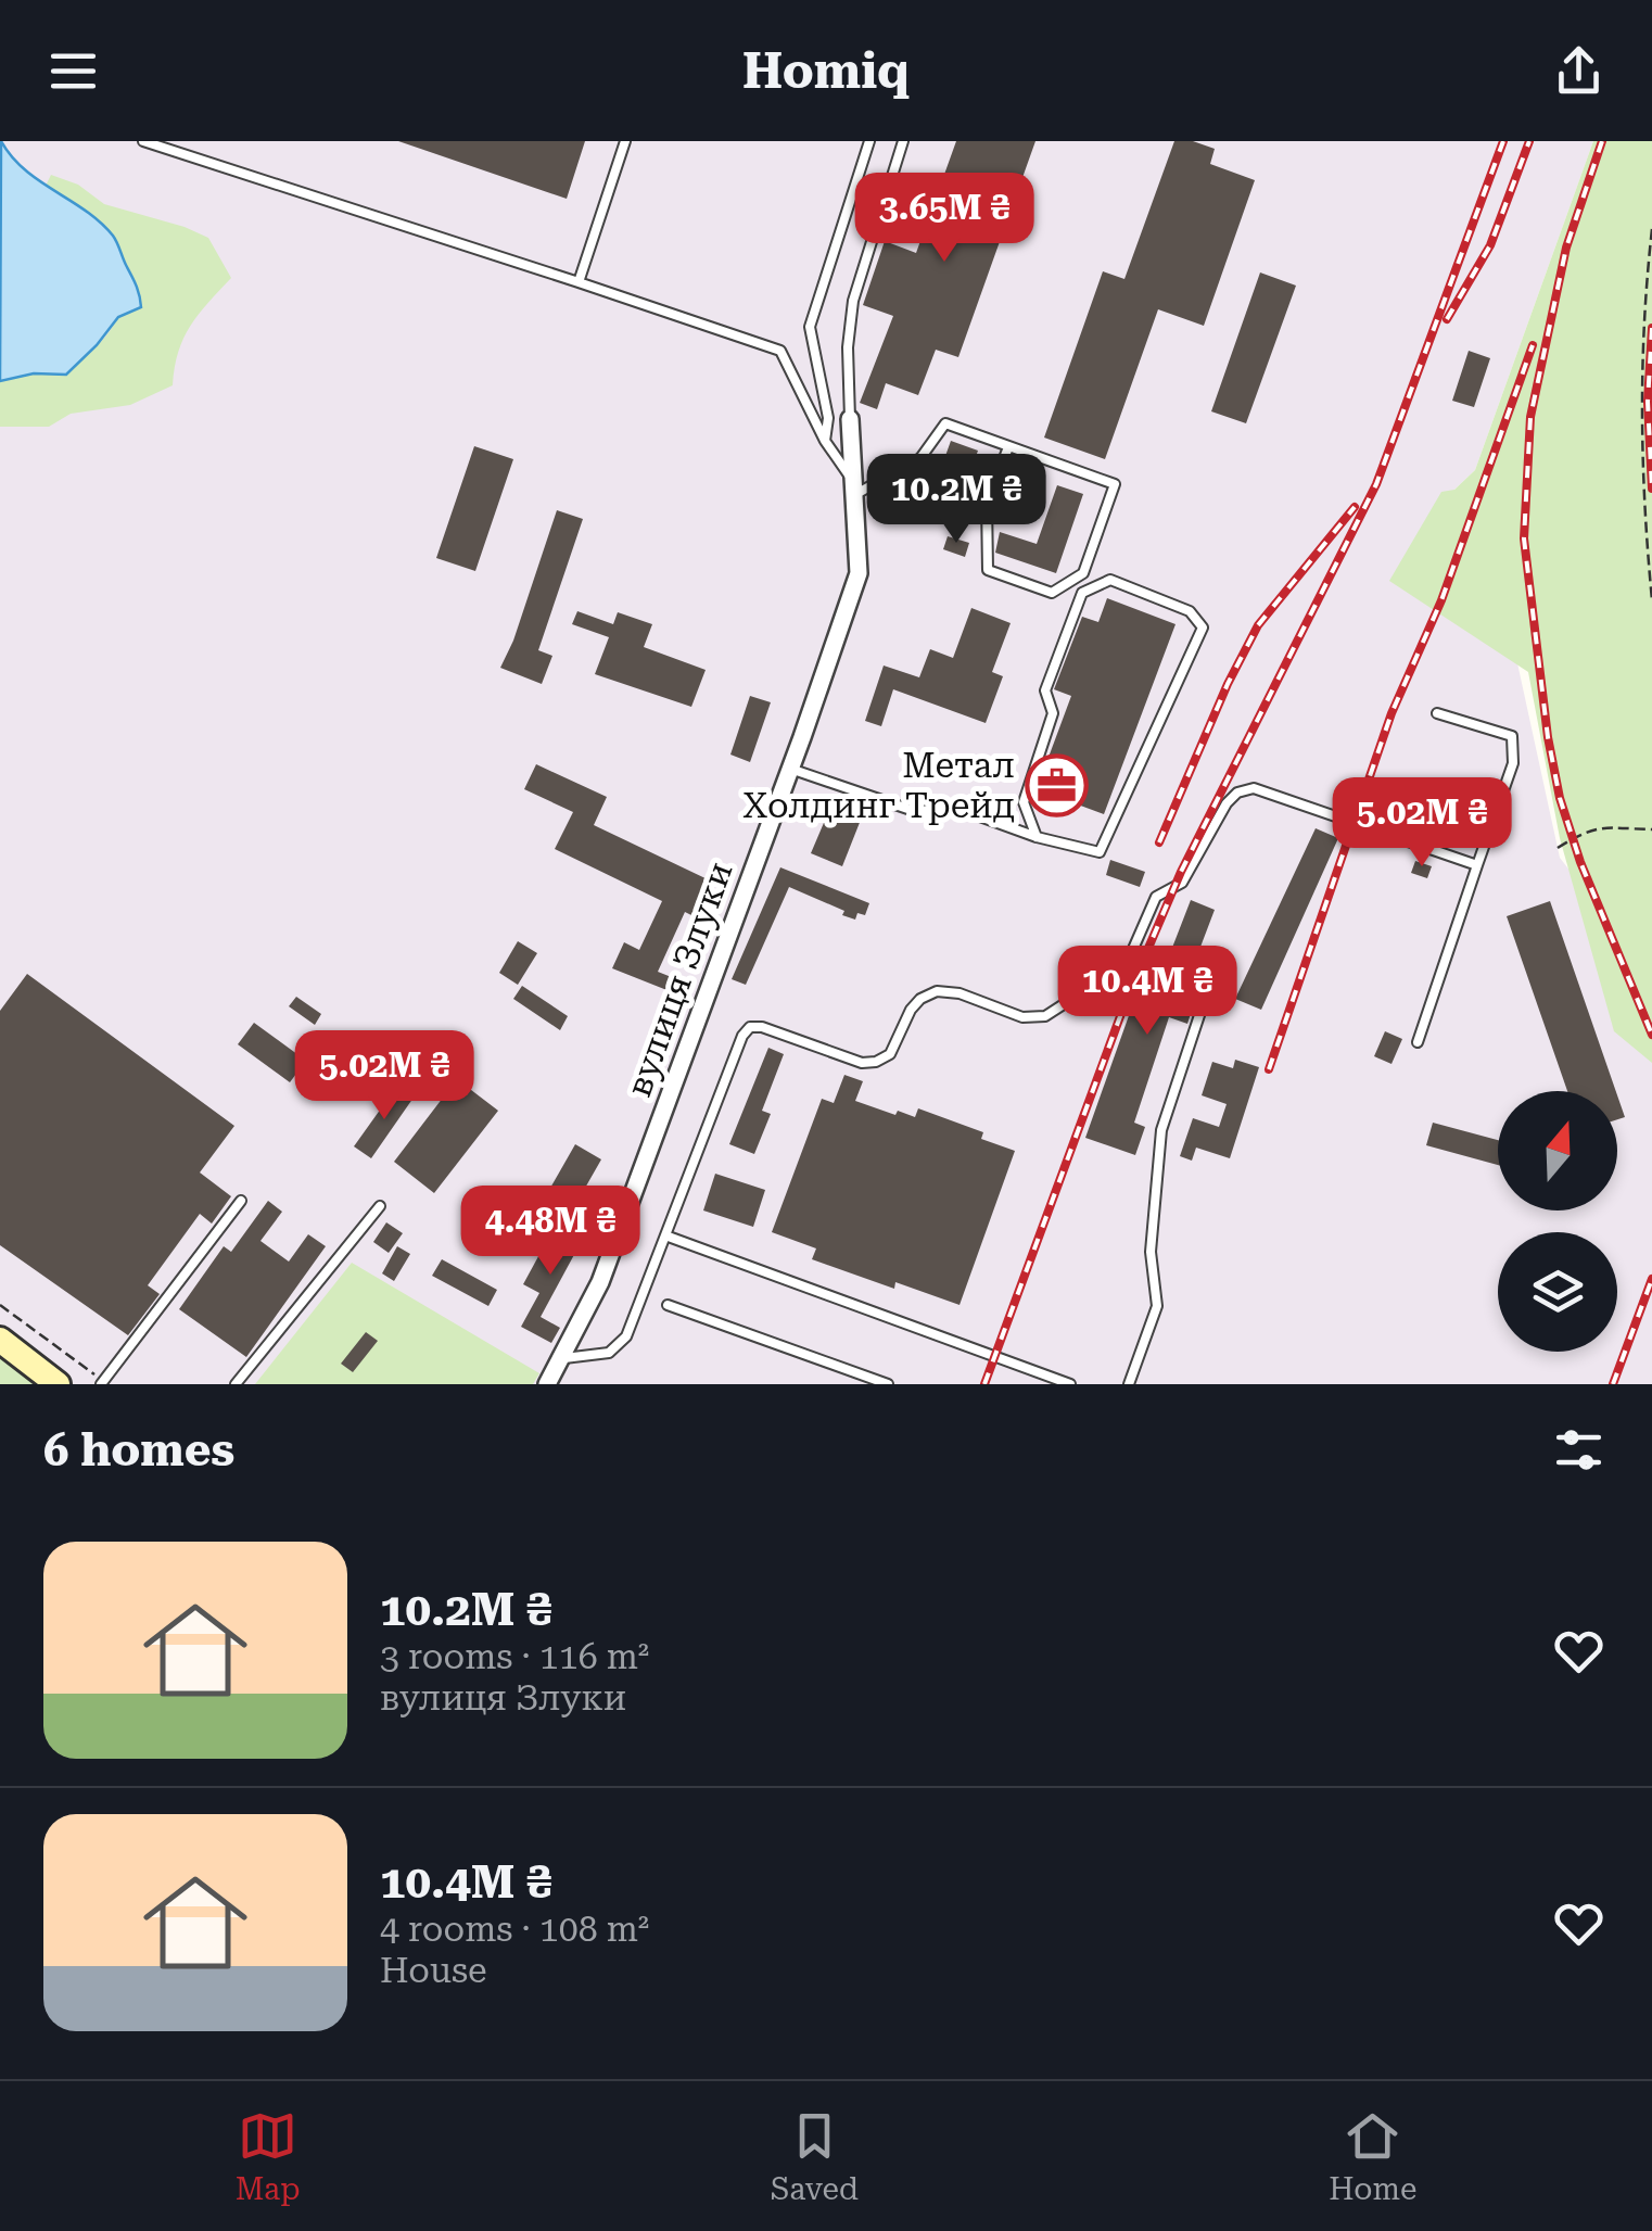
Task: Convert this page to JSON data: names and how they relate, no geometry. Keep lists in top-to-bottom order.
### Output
{
  "streets": {
    "street": ["вулиця Злуки"]
  },
  "places": {
    "office": ["Метал Холдинг Трейд"]
  },
  "north": "top",
  "page": {
    "header": "Homiq",
    "price": [
      "3.65M ₴",
      "10.2M ₴",
      "5.02M ₴",
      "10.4M ₴",
      "5.02M ₴",
      "4.48M ₴"
    ],
    "heading": "6 homes",
    "list": [
      {
        "name": "10.2M ₴",
        "note": "3 rooms · 116 m² · вулиця Злуки"
      },
      {
        "name": "10.4M ₴",
        "note": "4 rooms · 108 m² · House"
      }
    ],
    "tabs": ["Map", "Saved", "Home"]
  }
}
